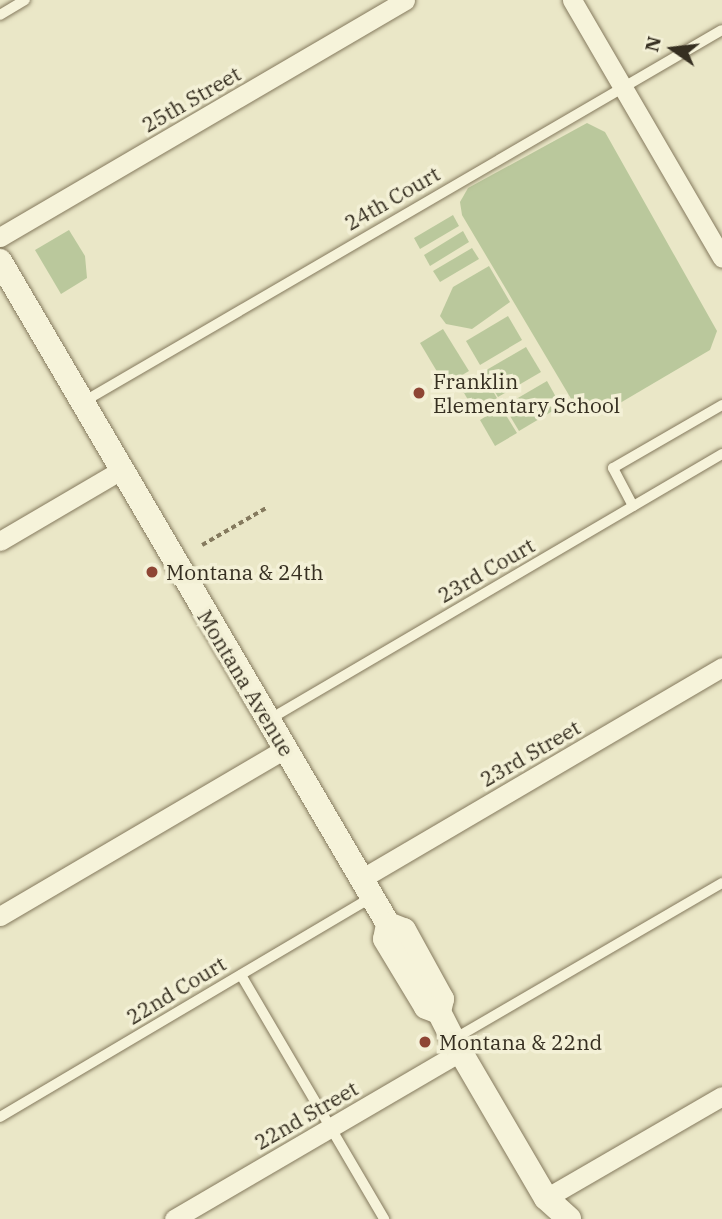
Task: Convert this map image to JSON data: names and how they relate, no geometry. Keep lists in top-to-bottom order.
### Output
{
  "streets": {
    "street": [
      "25th Street",
      "Montana Avenue",
      "23rd Street",
      "22nd Street"
    ],
    "lane": ["24th Court", "23rd Court", "22nd Court"]
  },
  "crossings": [
    ["24th Court", "Montana Avenue"],
    ["23rd Court", "Montana Avenue"],
    ["Montana Avenue", "23rd Street"],
    ["Montana Avenue", "22nd Court"],
    ["Montana Avenue", "22nd Street"],
    ["23rd Street", "22nd Court"]
  ],
  "places": ["Franklin Elementary School", "Montana & 24th", "Montana & 22nd"],
  "north": "left"
}
